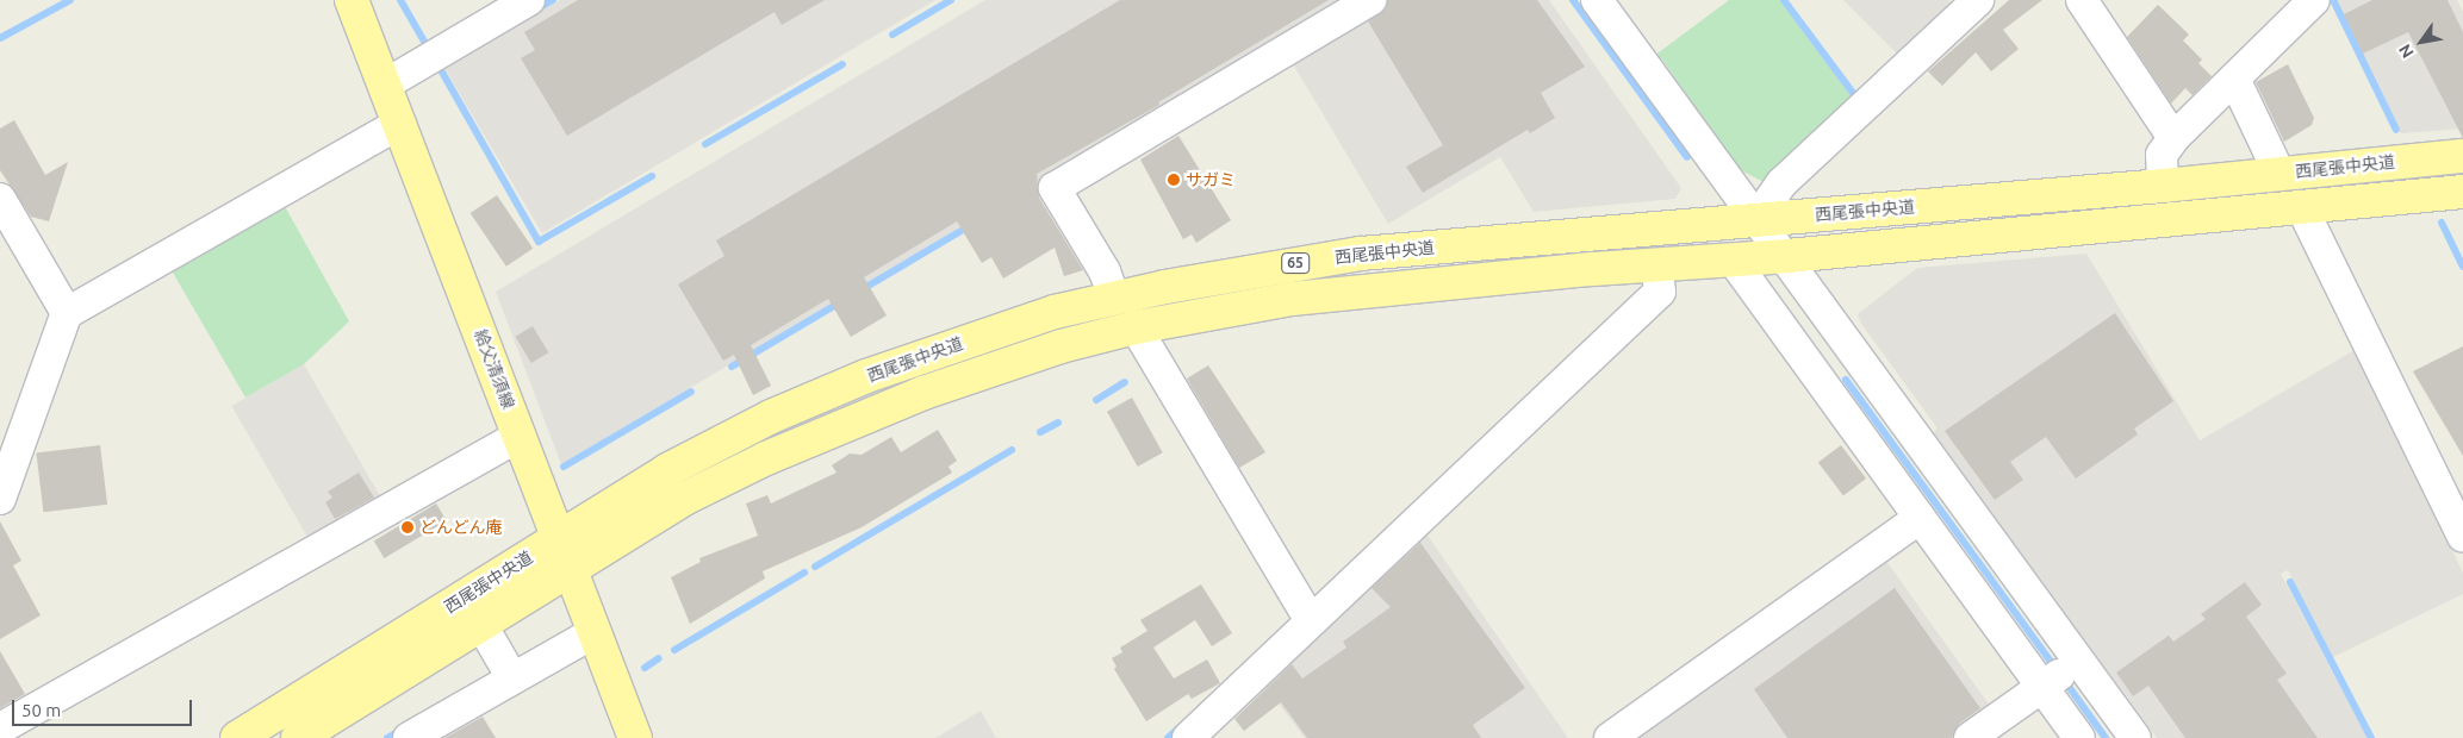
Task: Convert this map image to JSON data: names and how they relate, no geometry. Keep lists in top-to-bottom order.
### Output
{
  "streets": {
    "main road": ["西尾張中央道", "65", "給父清須線"]
  },
  "crossings": [
    ["西尾張中央道", "給父清須線"]
  ],
  "places": ["サガミ", "どんどん庵"],
  "scale_bar": "50 m",
  "north": "bottom left"
}
